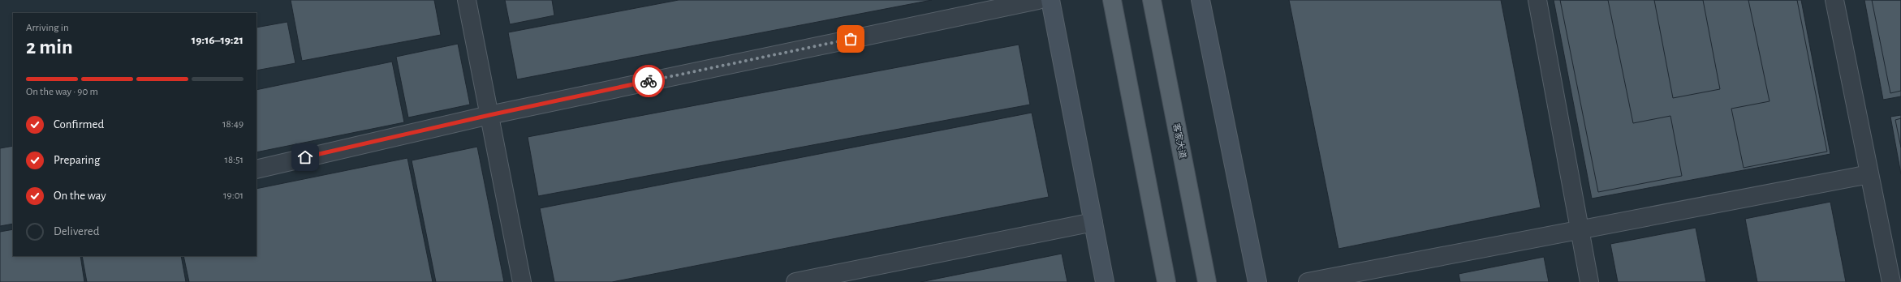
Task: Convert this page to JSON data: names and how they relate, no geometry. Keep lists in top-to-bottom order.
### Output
{
  "streets": {
    "main road": ["客家大道"]
  },
  "page": {
    "heading": ["2 min", "Arriving in", "19:16–19:21"],
    "bar": "On the way · 90 m",
    "list": [
      ["Confirmed", "18:49"],
      ["Preparing", "18:51"],
      ["On the way", "19:01"],
      "Delivered"
    ]
  }
}
